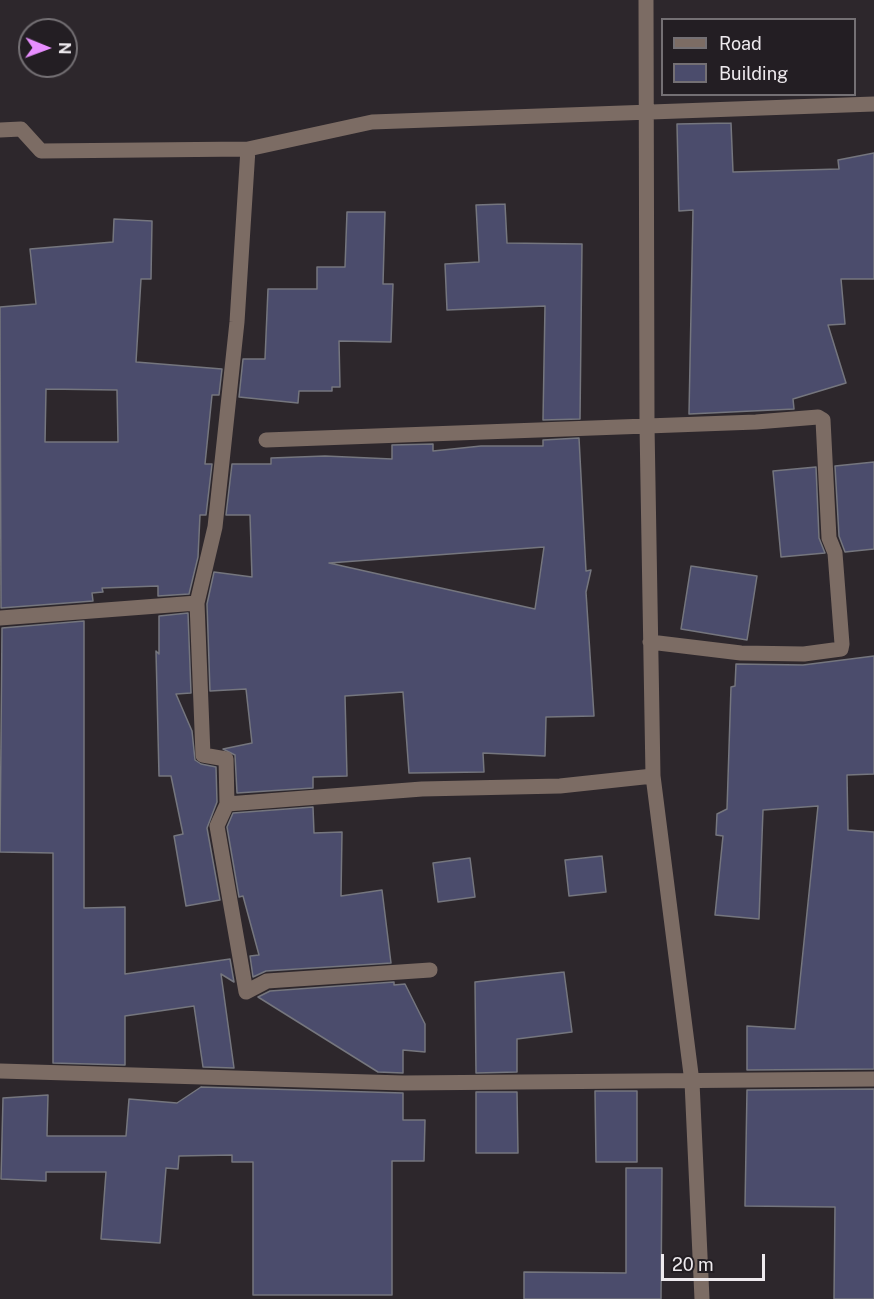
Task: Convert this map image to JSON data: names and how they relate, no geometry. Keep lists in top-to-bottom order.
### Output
{
  "legend": ["Road", "Building"],
  "scale_bar": "20 m",
  "north": "right"
}
